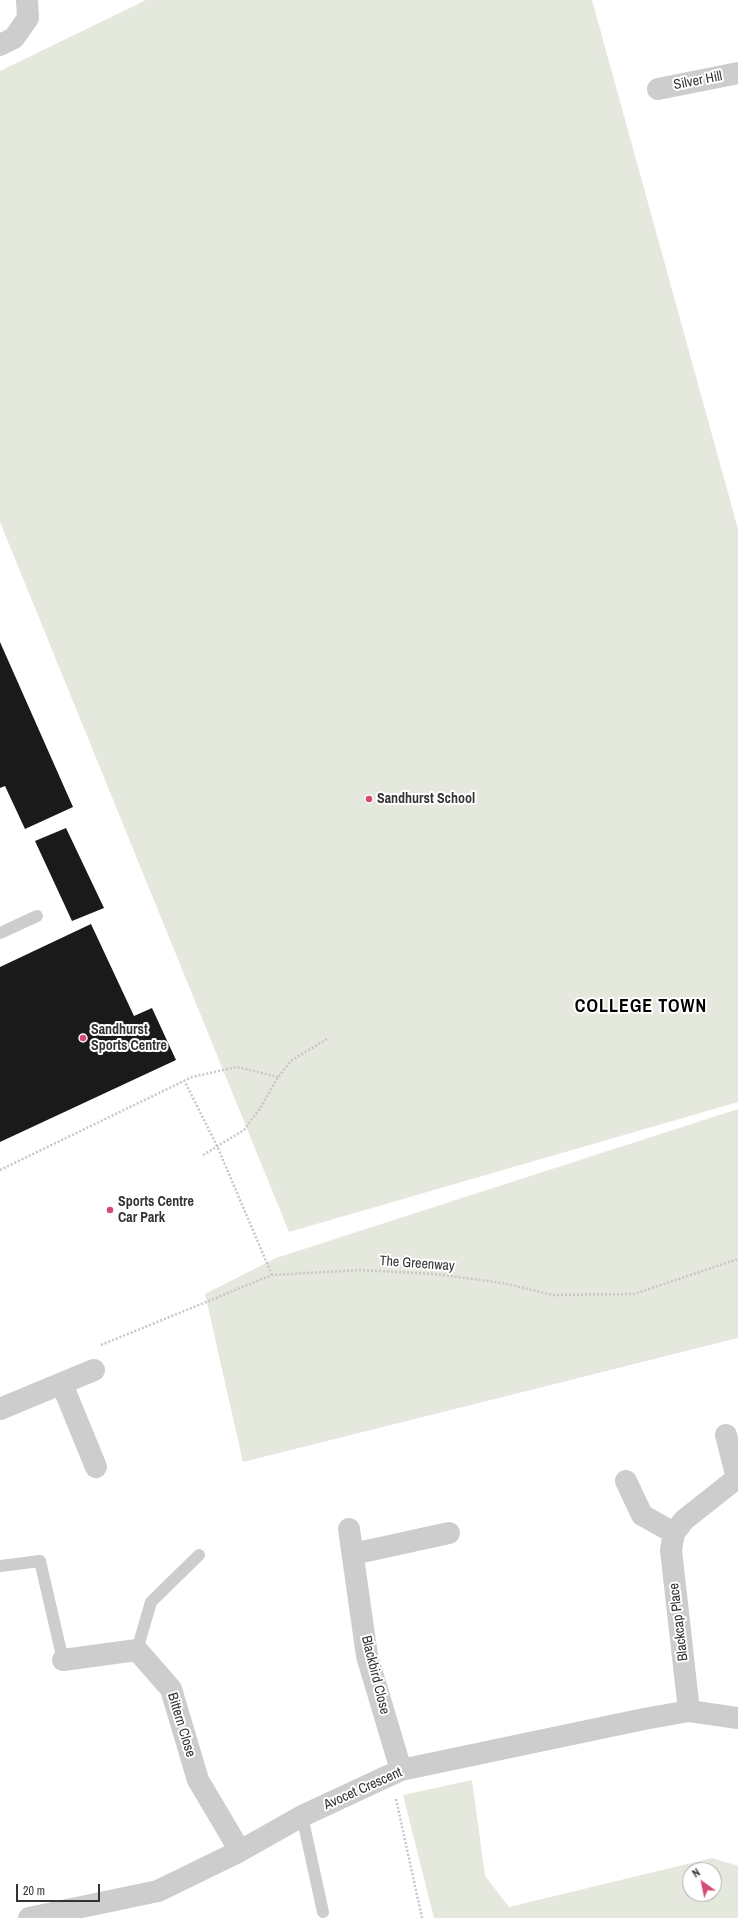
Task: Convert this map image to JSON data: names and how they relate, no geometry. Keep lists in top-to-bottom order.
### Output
{
  "streets": {
    "street": [
      "Silver Hill",
      "Blackcap Place",
      "Blackbird Close",
      "Bittern Close",
      "Avocet Crescent"
    ],
    "path": ["The Greenway"]
  },
  "crossings": [
    ["Blackcap Place", "Avocet Crescent"],
    ["Blackbird Close", "Avocet Crescent"],
    ["Bittern Close", "Avocet Crescent"]
  ],
  "districts": ["COLLEGE TOWN"],
  "places": ["Sandhurst School", "Sandhurst Sports Centre", "Sports Centre Car Park"],
  "scale_bar": "20 m",
  "north": "top left"
}
